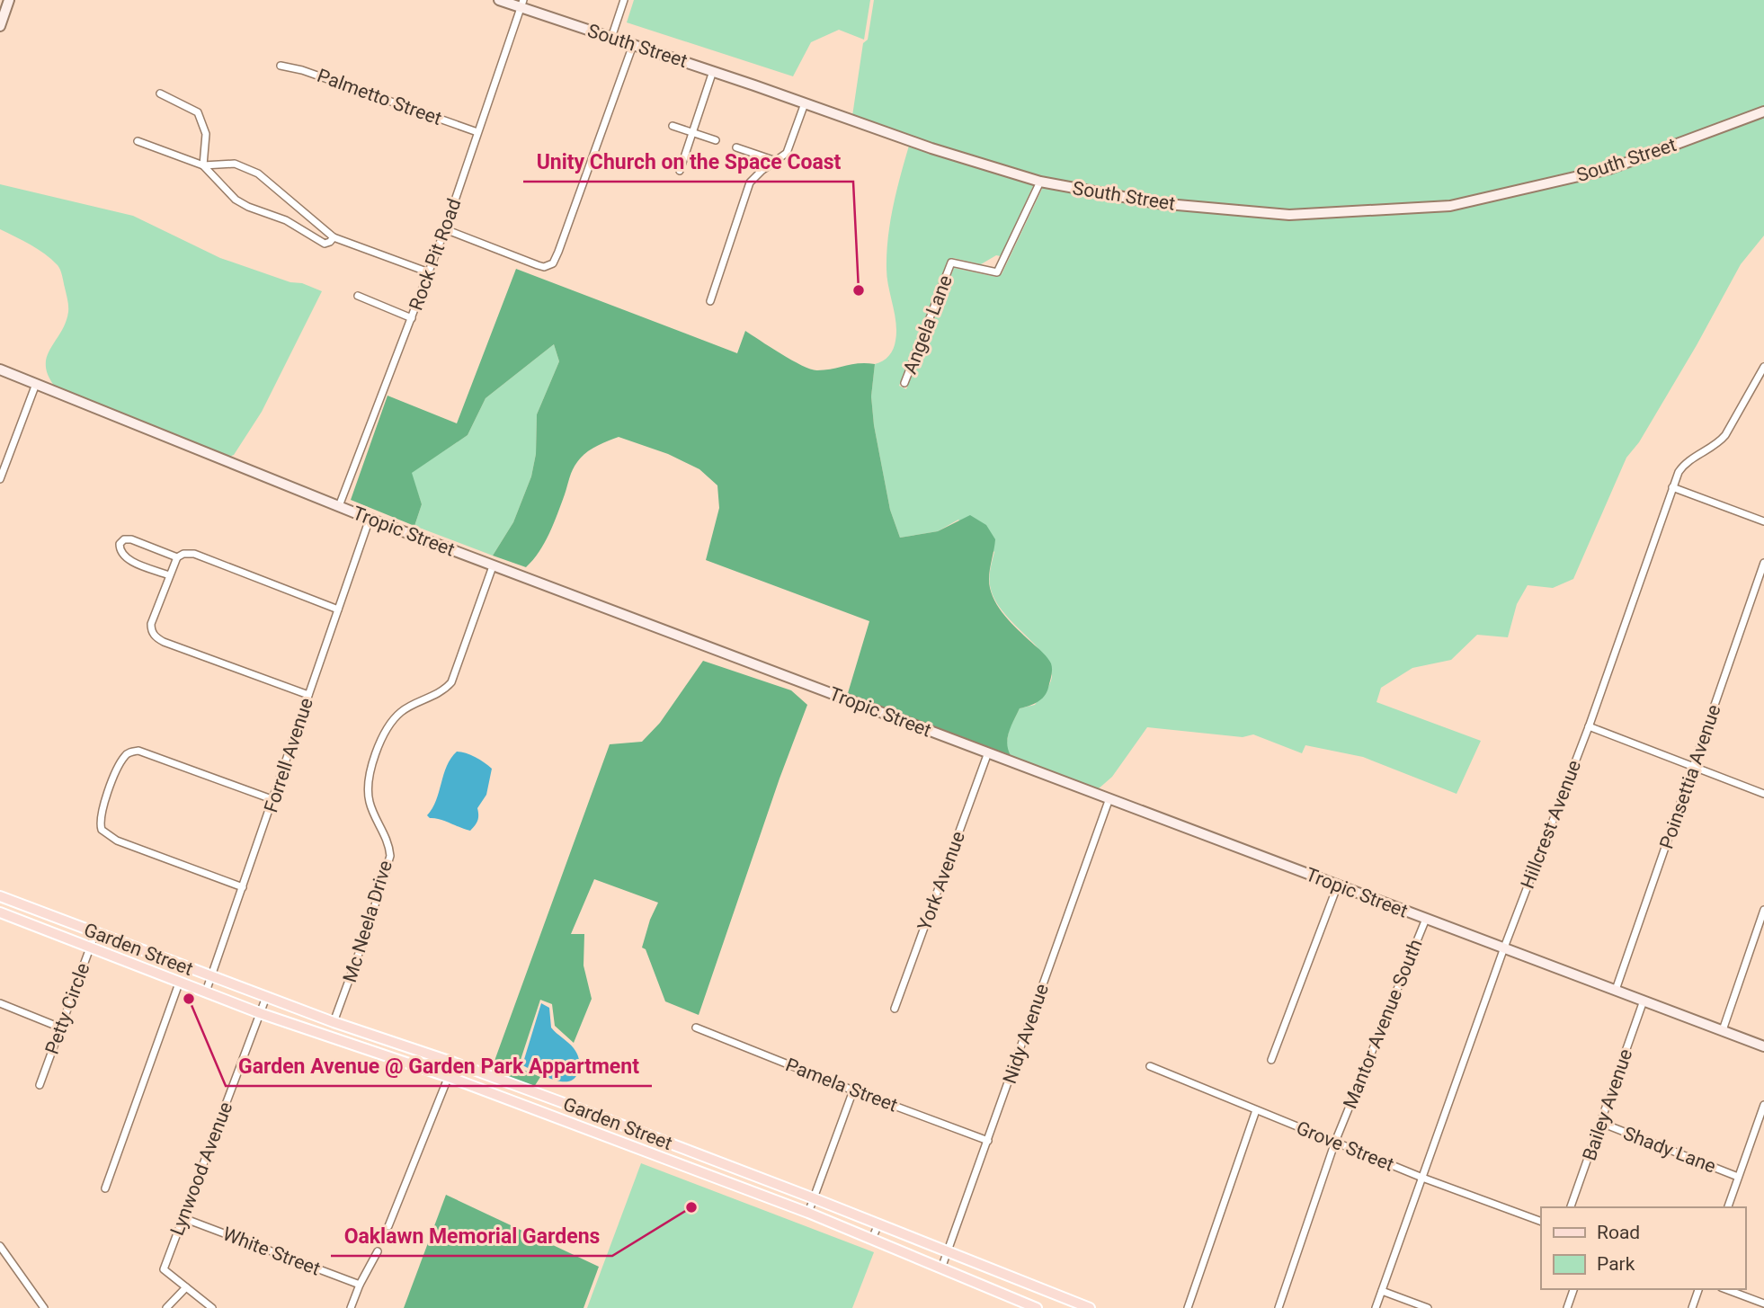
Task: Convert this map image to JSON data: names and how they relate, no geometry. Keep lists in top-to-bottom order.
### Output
{
  "streets": {
    "main road": ["Garden Street"],
    "street": [
      "South Street",
      "Palmetto Street",
      "Rock Pit Road",
      "Angela Lane",
      "Tropic Street",
      "Forrell Avenue",
      "Poinsettia Avenue",
      "Hillcrest Avenue",
      "York Avenue",
      "Mc Neela Drive",
      "Petty Circle",
      "Mantor Avenue South",
      "Nidy Avenue",
      "Pamela Street",
      "Bailey Avenue",
      "Grove Street",
      "Shady Lane",
      "Lynwood Avenue",
      "White Street"
    ]
  },
  "crossings": [
    ["South Street", "Rock Pit Road"],
    ["South Street", "Angela Lane"],
    ["Palmetto Street", "Rock Pit Road"],
    ["Rock Pit Road", "Tropic Street"],
    ["Tropic Street", "Forrell Avenue"],
    ["Tropic Street", "Poinsettia Avenue"],
    ["Tropic Street", "Hillcrest Avenue"],
    ["Tropic Street", "York Avenue"],
    ["Tropic Street", "Mc Neela Drive"],
    ["Tropic Street", "Mantor Avenue South"],
    ["Tropic Street", "Nidy Avenue"],
    ["Tropic Street", "Bailey Avenue"],
    ["Forrell Avenue", "Garden Street"],
    ["Hillcrest Avenue", "Grove Street"],
    ["Mc Neela Drive", "Garden Street"],
    ["Garden Street", "Petty Circle"],
    ["Garden Street", "Nidy Avenue"],
    ["Garden Street", "Lynwood Avenue"],
    ["Mantor Avenue South", "Grove Street"],
    ["Nidy Avenue", "Pamela Street"],
    ["Bailey Avenue", "Shady Lane"],
    ["Lynwood Avenue", "White Street"]
  ],
  "places": ["Unity Church on the Space Coast", "Garden Avenue @ Garden Park Appartment", "Oaklawn Memorial Gardens"],
  "legend": ["Road", "Park"]
}
